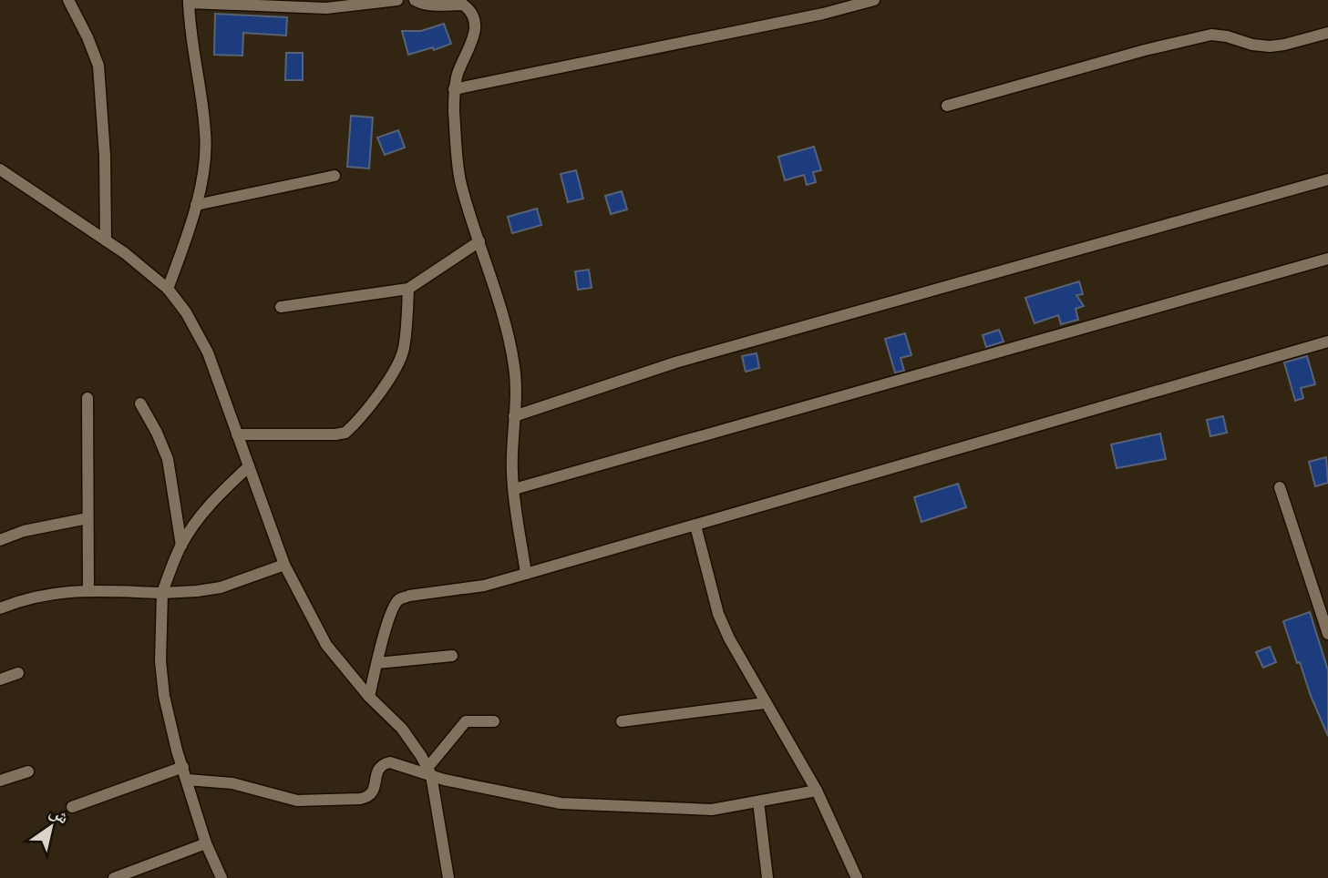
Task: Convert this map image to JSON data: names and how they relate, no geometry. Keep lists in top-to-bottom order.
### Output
{
  "north": "top right"
}
